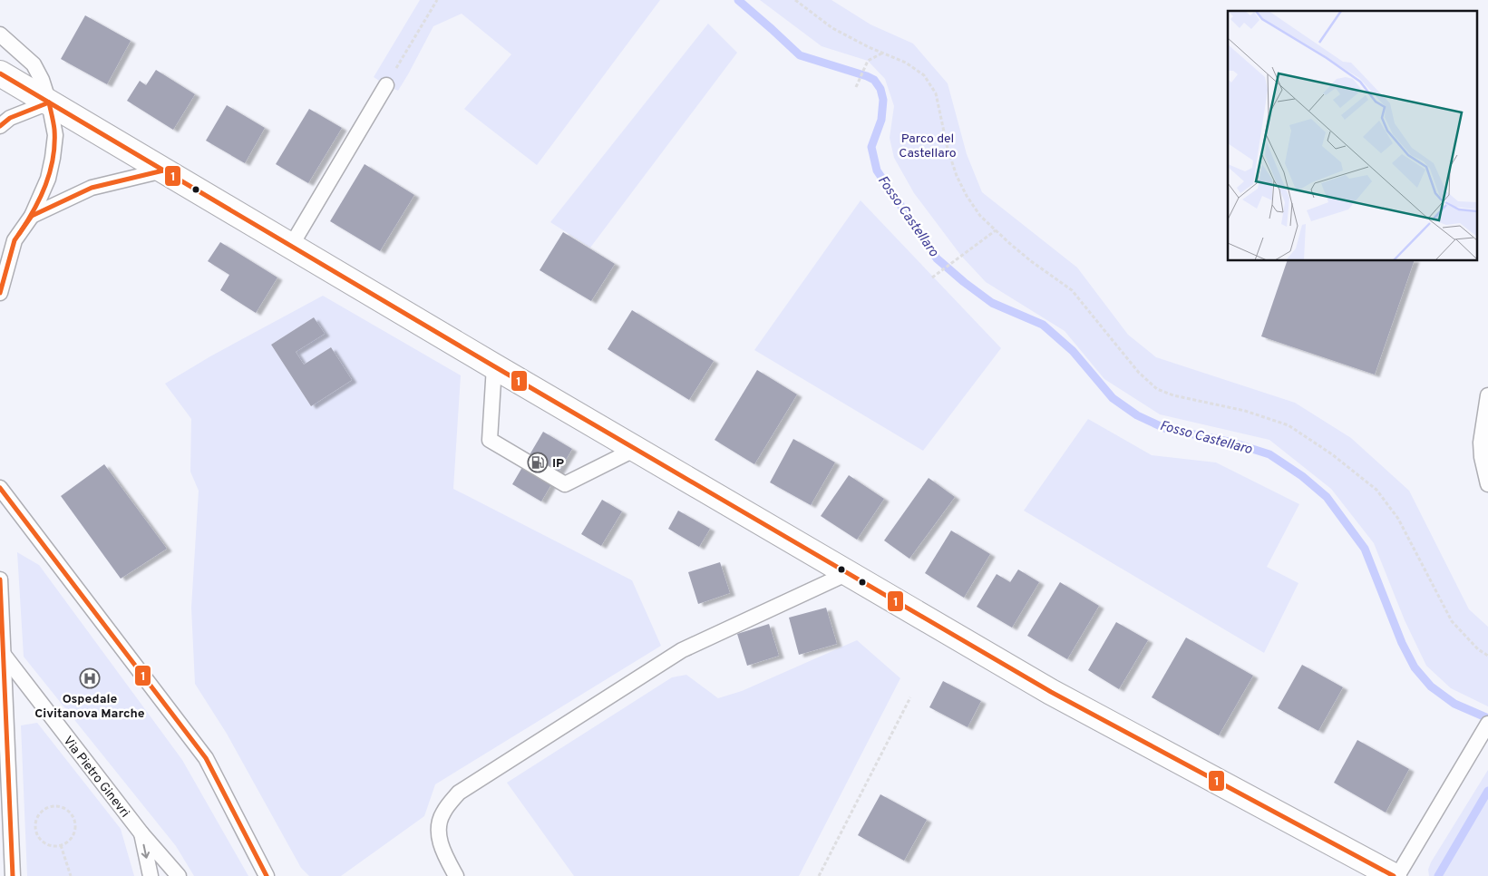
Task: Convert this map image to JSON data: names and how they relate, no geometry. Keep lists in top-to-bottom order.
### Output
{
  "streets": {
    "lane": ["Via Pietro Ginevri"]
  },
  "water": ["Fosso Castellaro"],
  "parks": ["Parco del Castellaro"],
  "places": {
    "fuel station": ["IP"],
    "hospital": ["Ospedale Civitanova Marche"]
  },
  "lines": ["transit line 1"]
}
